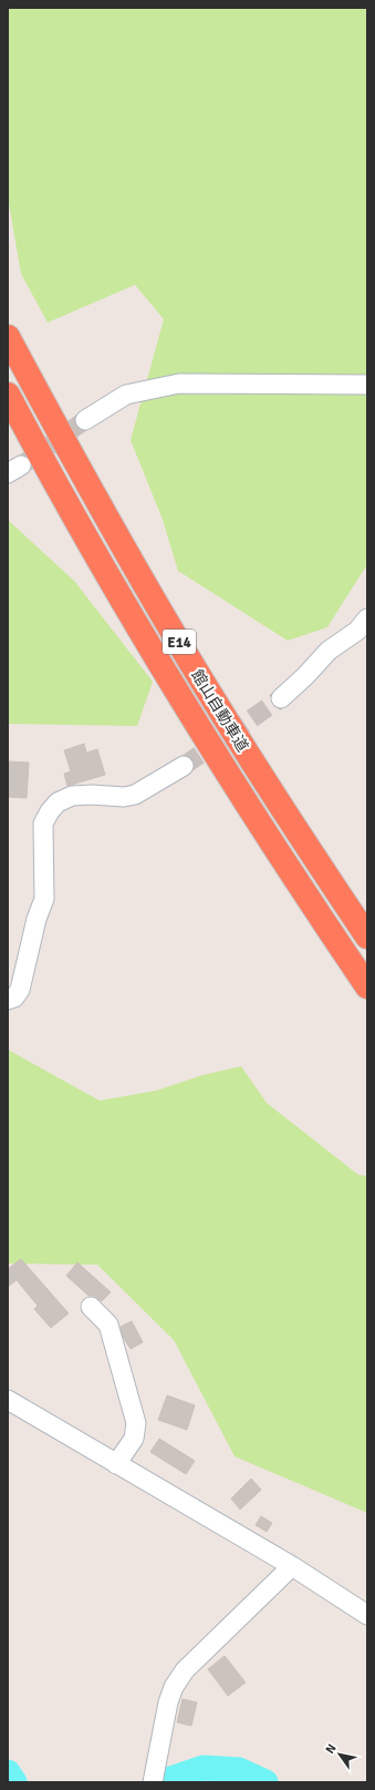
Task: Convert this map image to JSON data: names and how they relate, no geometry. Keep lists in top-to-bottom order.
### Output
{
  "streets": {
    "highway": ["E14", "館山自動車道"]
  },
  "north": "top left"
}
